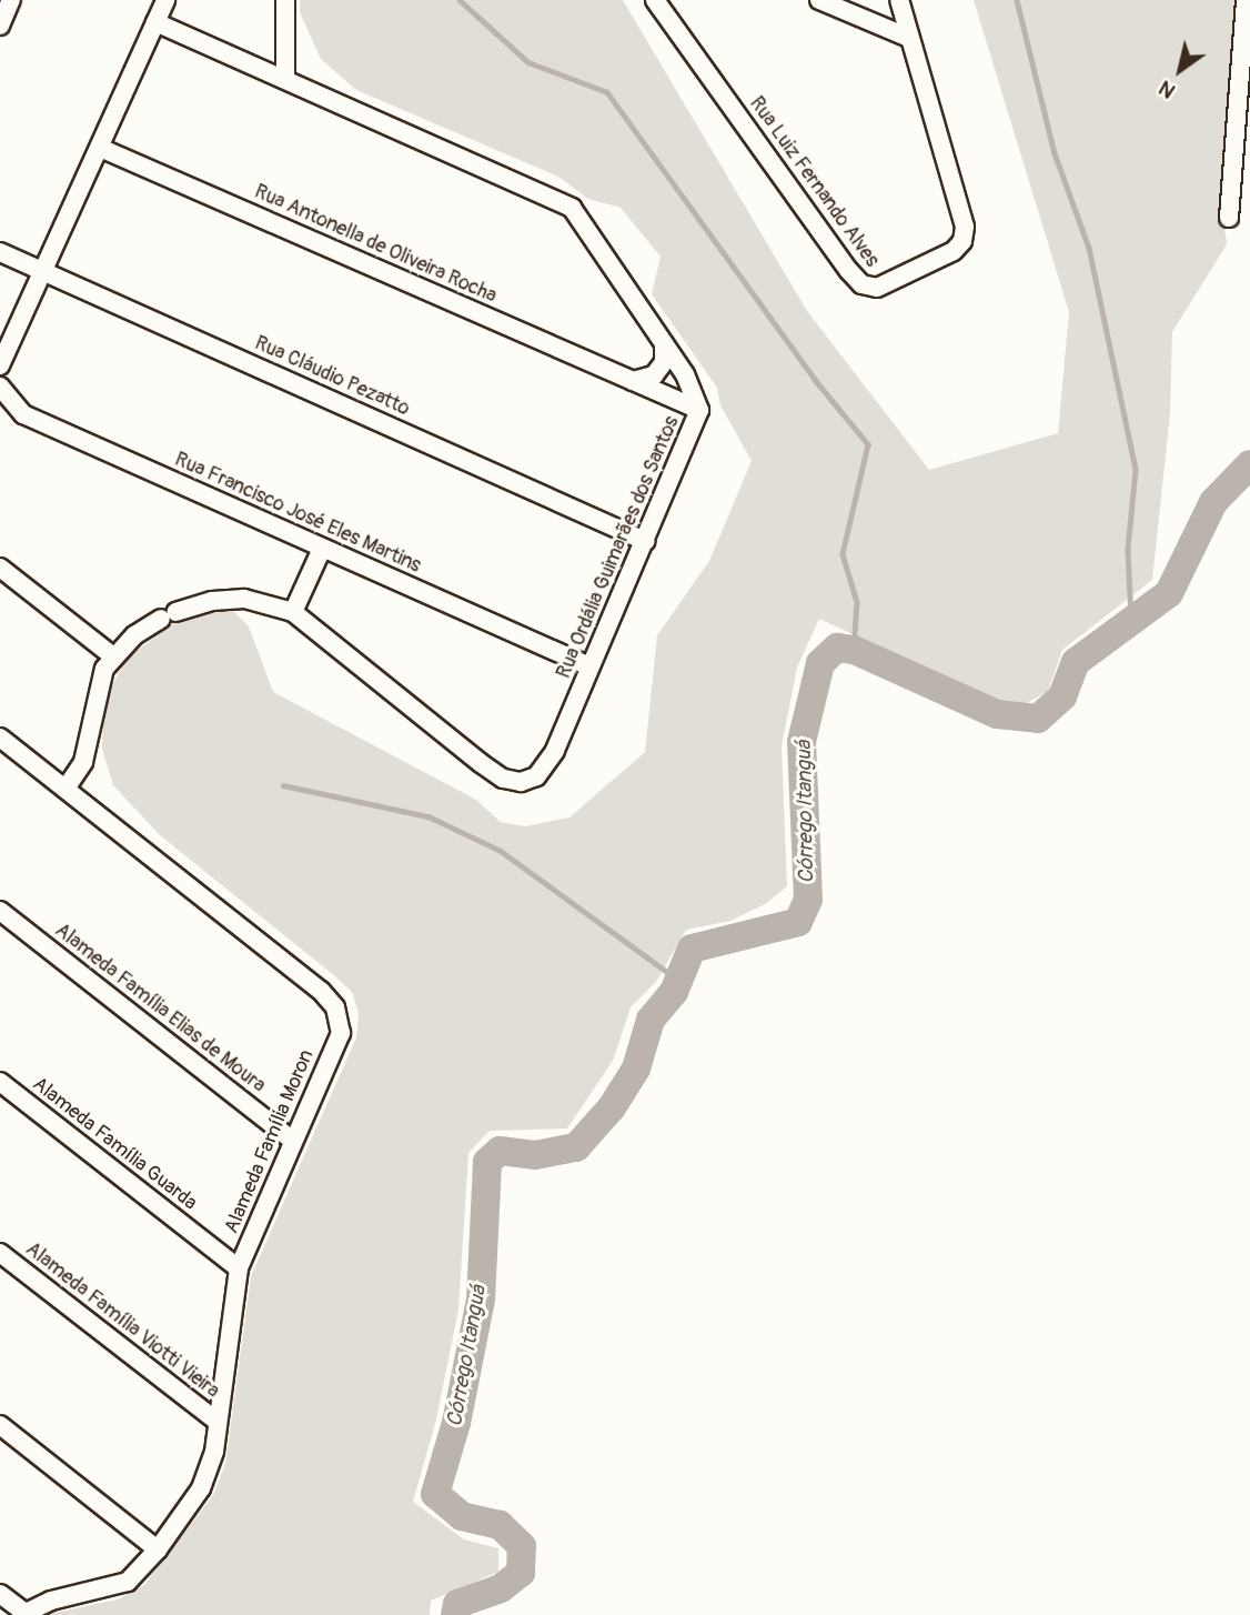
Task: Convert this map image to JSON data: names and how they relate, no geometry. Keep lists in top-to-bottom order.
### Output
{
  "streets": {
    "street": [
      "Rua Luiz Fernando Alves",
      "Rua Antonella de Oliveira Rocha",
      "Rua Cláudio Pezatto",
      "Rua Francisco José Eles Martins",
      "Rua Ordália Guimarães dos Santos",
      "Alameda Família Elias de Moura",
      "Alameda Família Moron",
      "Alameda Família Guarda",
      "Alameda Família Viotti Vieira"
    ]
  },
  "crossings": [
    ["Rua Antonella de Oliveira Rocha", "Rua Ordália Guimarães dos Santos"],
    ["Rua Cláudio Pezatto", "Rua Ordália Guimarães dos Santos"],
    ["Rua Francisco José Eles Martins", "Rua Ordália Guimarães dos Santos"],
    ["Alameda Família Elias de Moura", "Alameda Família Moron"],
    ["Alameda Família Moron", "Alameda Família Guarda"],
    ["Alameda Família Moron", "Alameda Família Viotti Vieira"]
  ],
  "water": ["Córrego Itanguá"],
  "north": "bottom left"
}
